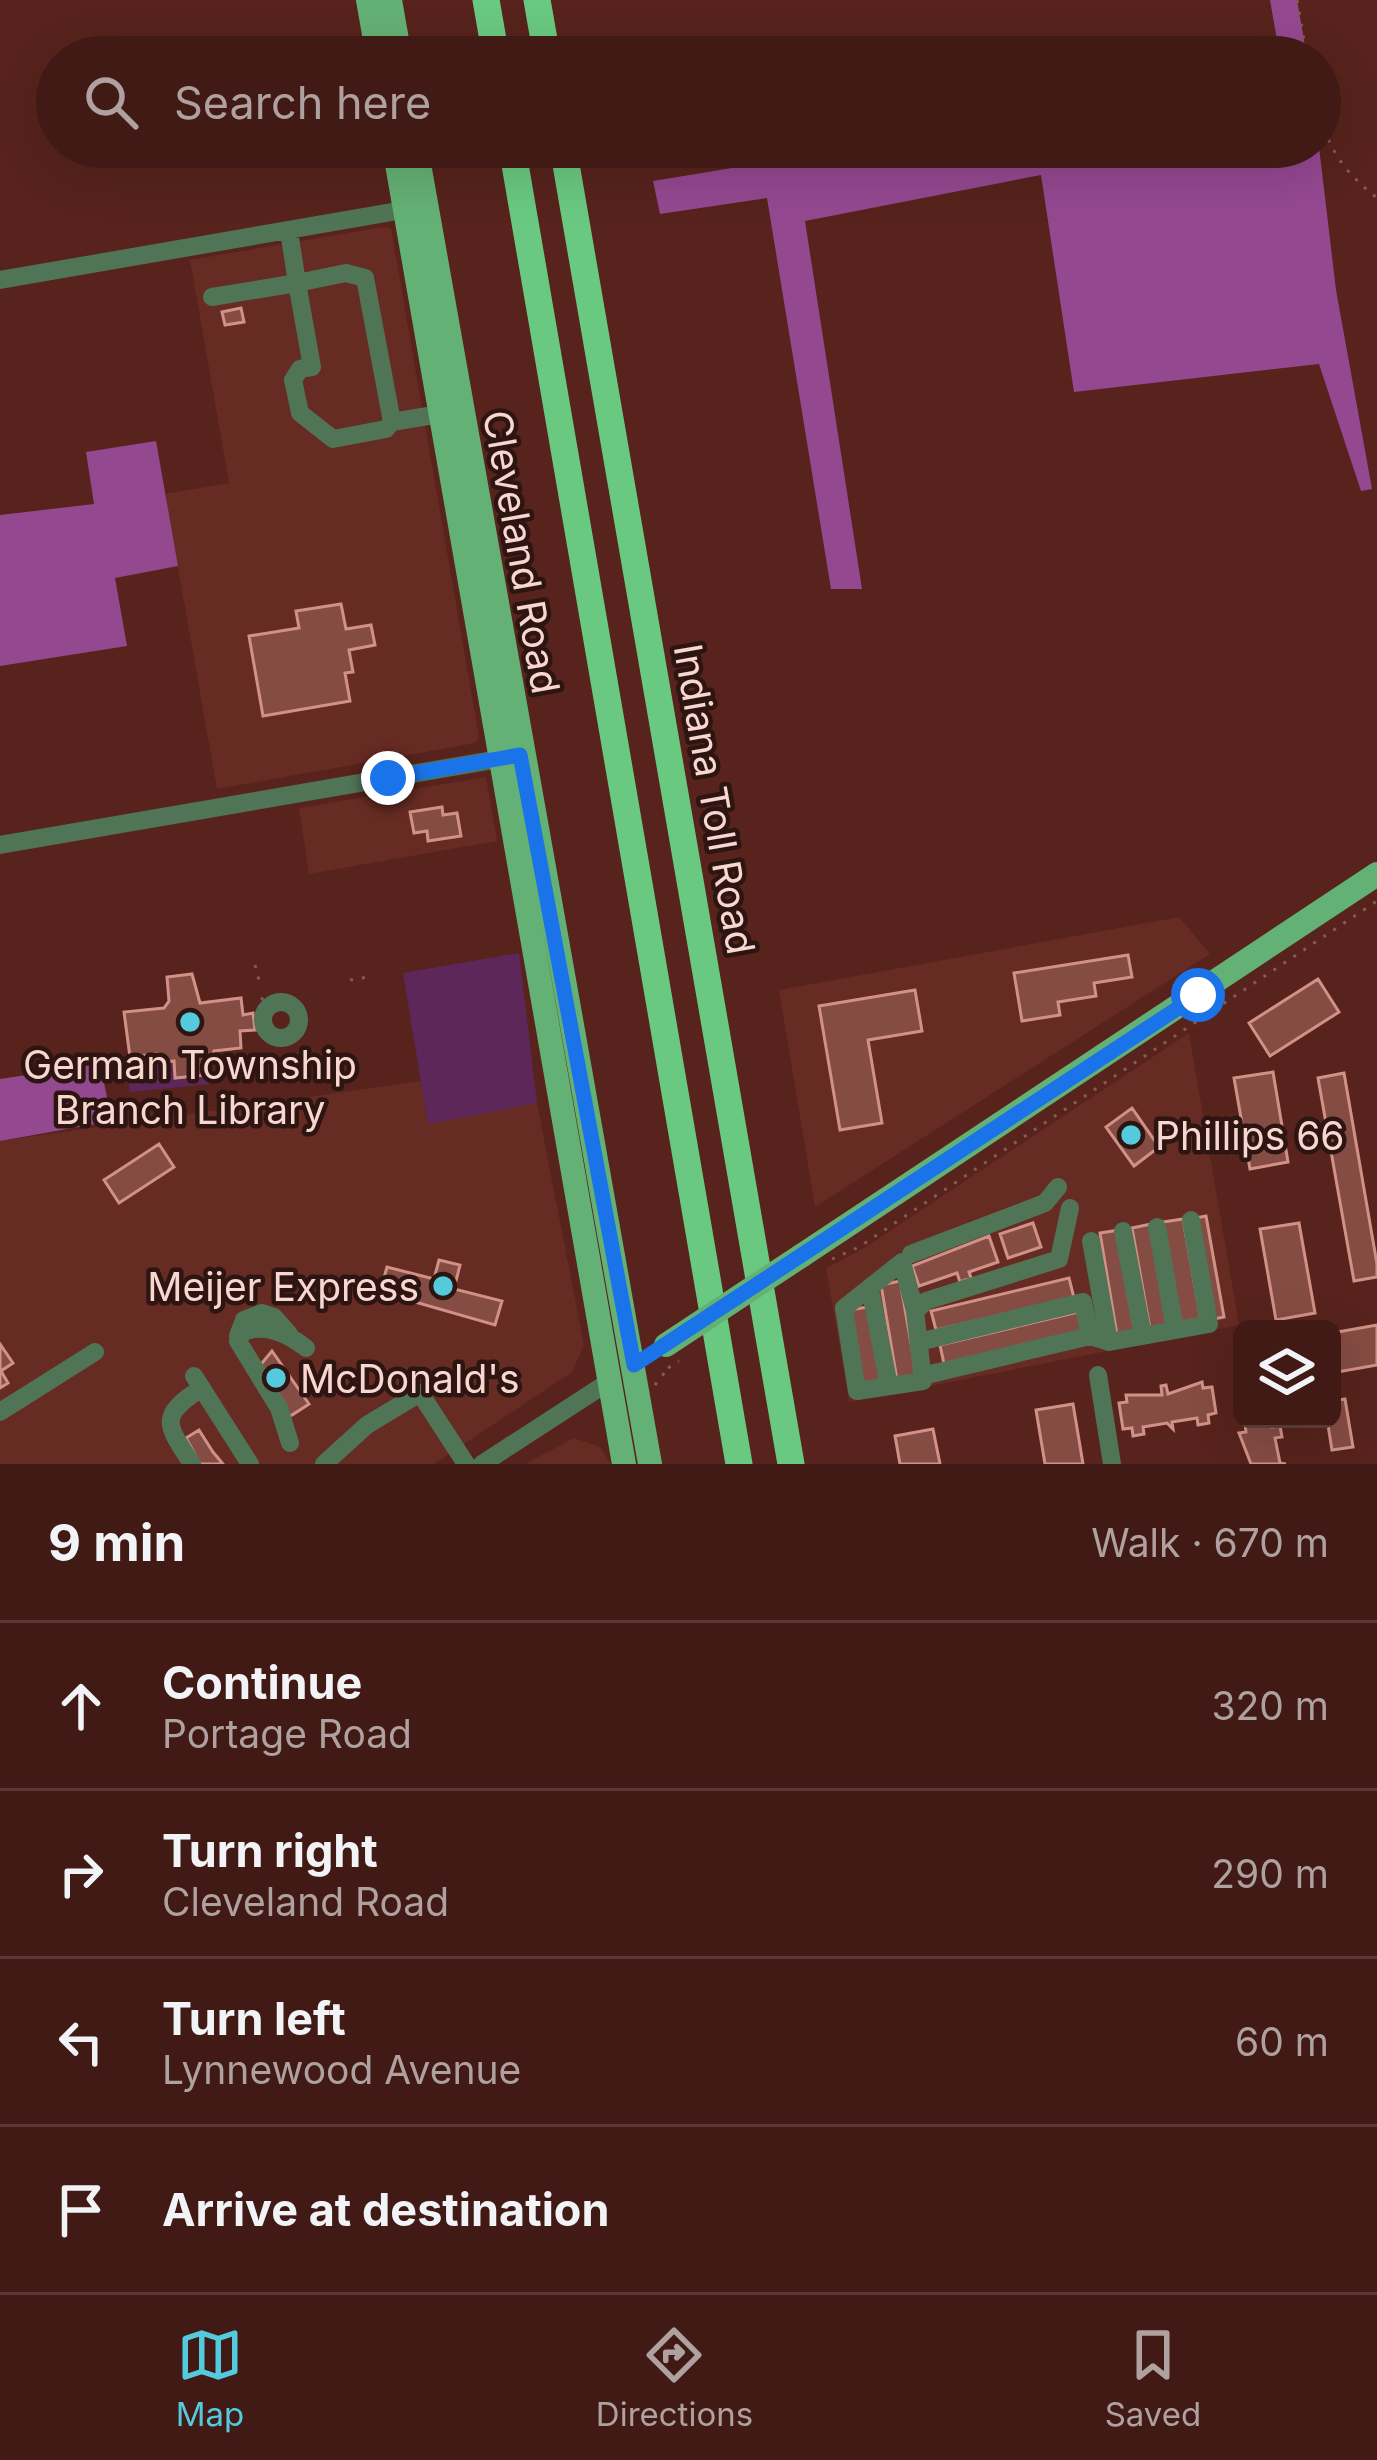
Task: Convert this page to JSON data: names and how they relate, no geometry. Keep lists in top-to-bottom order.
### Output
{
  "streets": {
    "highway": ["Indiana Toll Road"],
    "main road": ["Cleveland Road"]
  },
  "places": [
    "German Township Branch Library",
    "Phillips 66",
    "Meijer Express",
    "McDonald's"
  ],
  "page": {
    "search": "Search here",
    "heading": ["9 min", "Walk · 670 m"],
    "list": [
      ["Continue", "Portage Road", "320 m"],
      ["Turn right", "Cleveland Road", "290 m"],
      ["Turn left", "Lynnewood Avenue", "60 m"],
      "Arrive at destination"
    ],
    "nav": ["Map", "Directions", "Saved"]
  }
}
